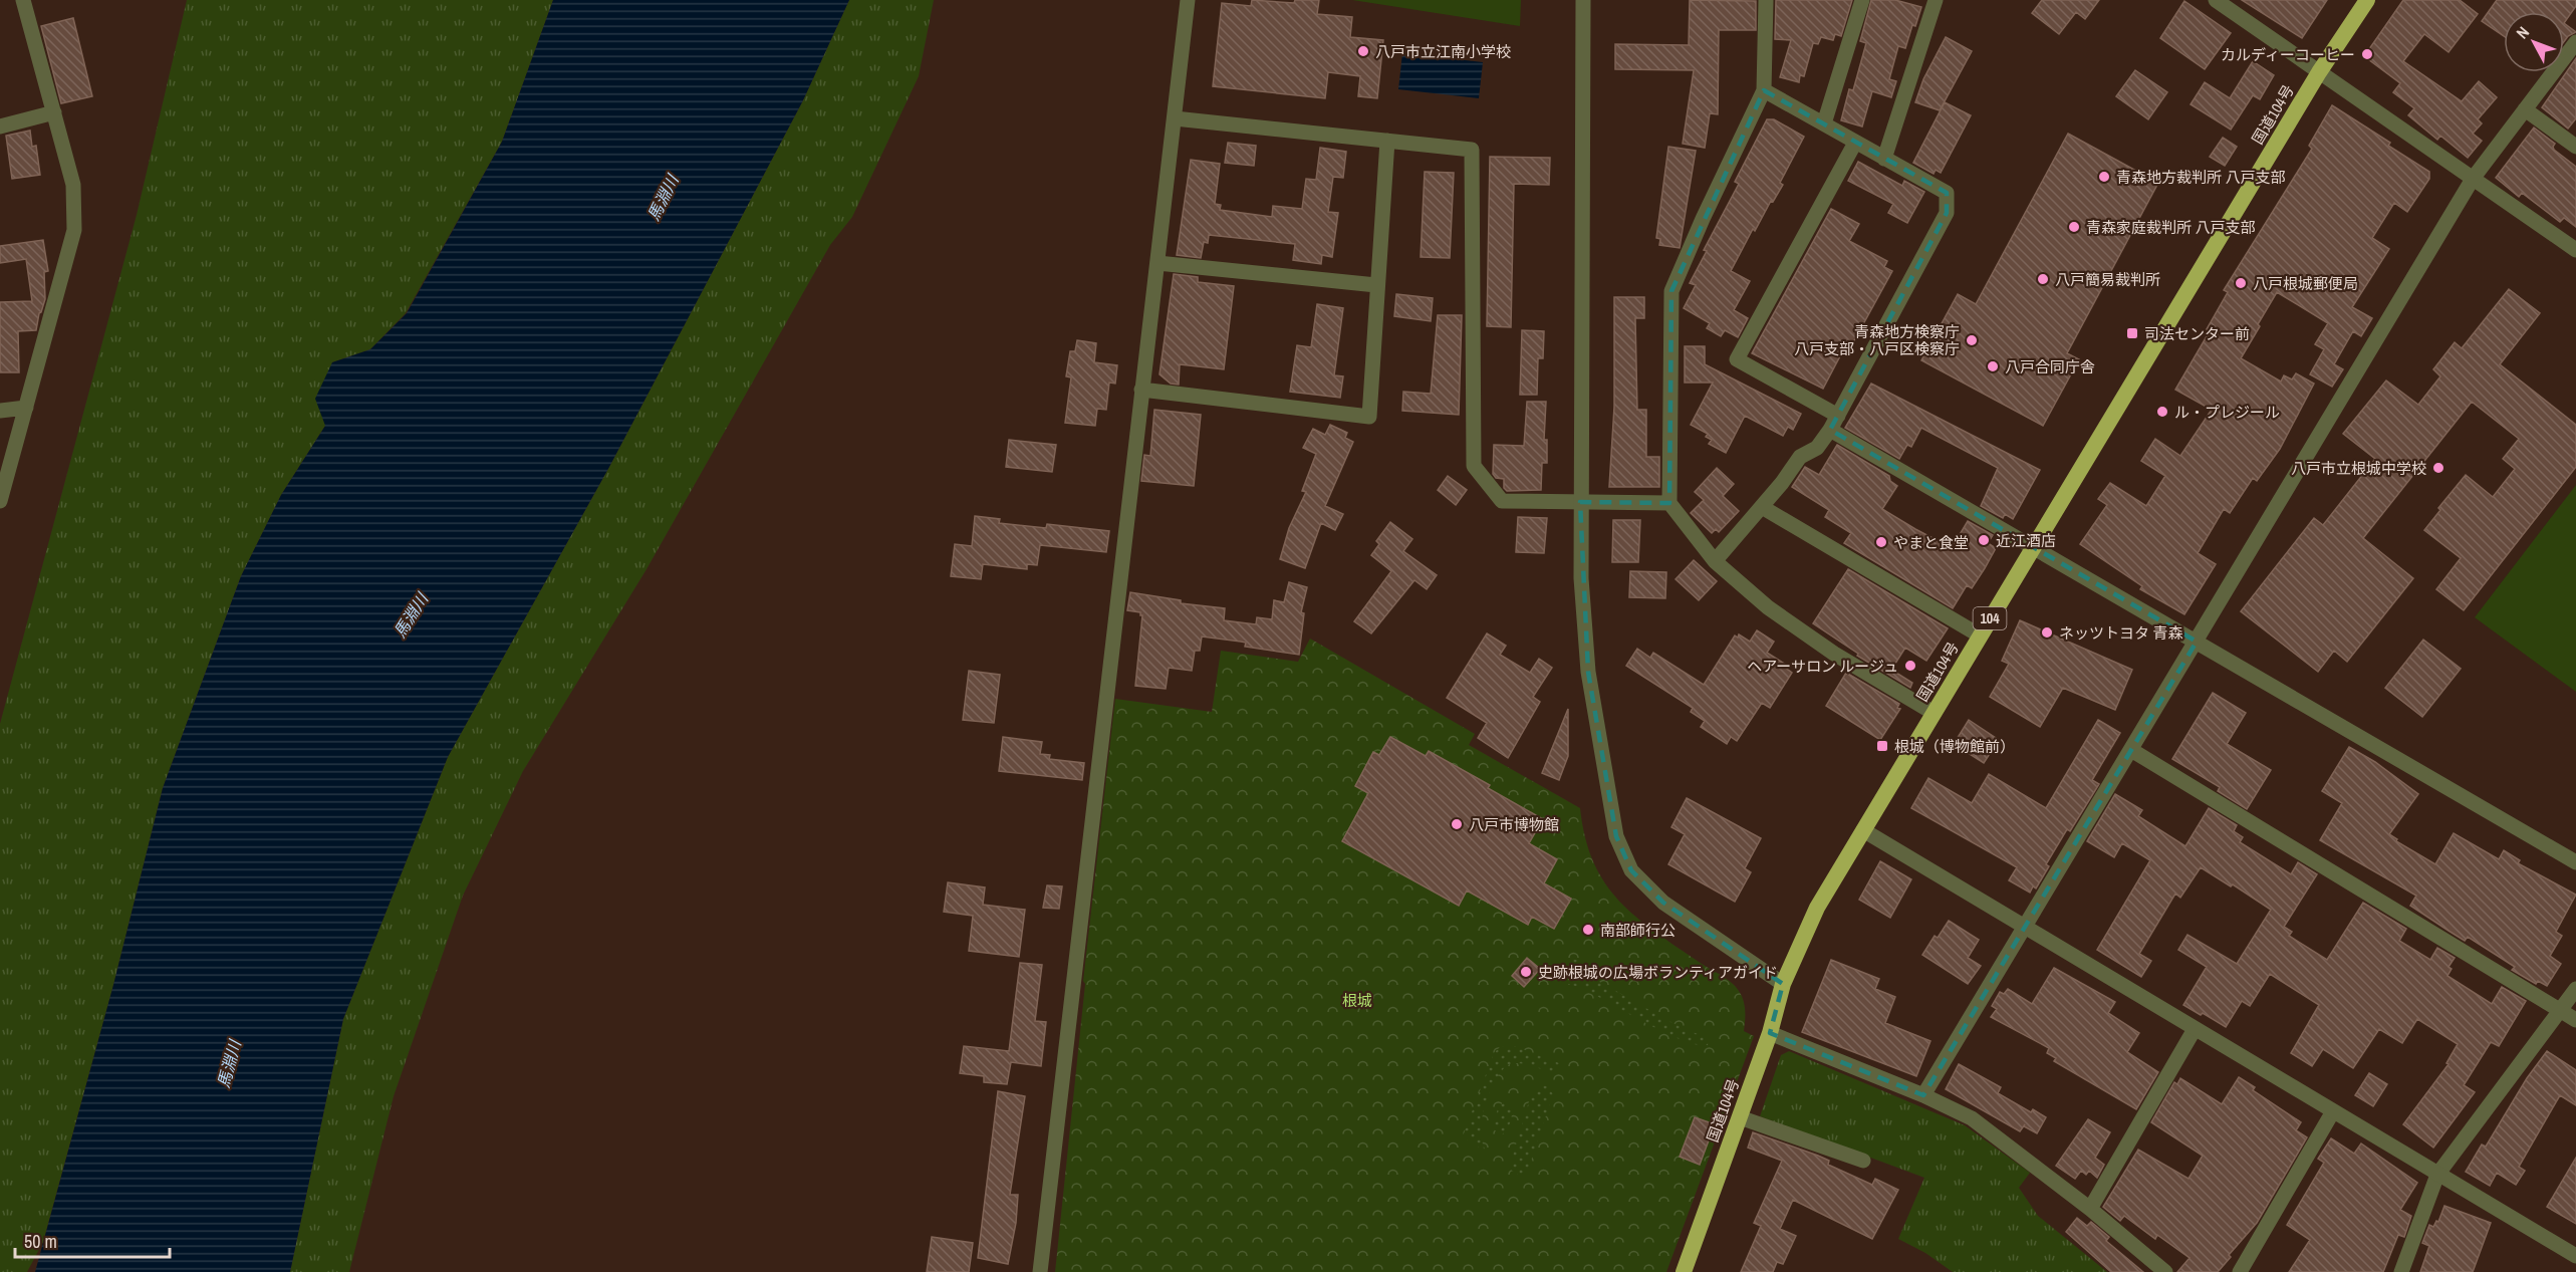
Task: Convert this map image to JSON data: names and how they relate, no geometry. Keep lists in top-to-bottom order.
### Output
{
  "streets": {
    "highway": ["国道104号", "104"]
  },
  "water": ["馬淵川"],
  "parks": ["根城"],
  "places": {
    "other": [
      "八戸市立江南小学校",
      "カルディーコーヒー",
      "青森地方裁判所 八戸支部",
      "青森家庭裁判所 八戸支部",
      "八戸簡易裁判所",
      "八戸根城郵便局",
      "青森地方検察庁 八戸支部・八戸区検察庁",
      "八戸合同庁舎",
      "ル・プレジール",
      "八戸市立根城中学校",
      "近江酒店",
      "やまと食堂",
      "ネッツトヨタ 青森",
      "ヘアーサロン ルージュ",
      "八戸市博物館",
      "南部師行公",
      "史跡根城の広場ボランティアガイド"
    ],
    "transit": ["司法センター前", "根城（博物館前）"]
  },
  "scale_bar": "50 m",
  "north": "top left"
}
